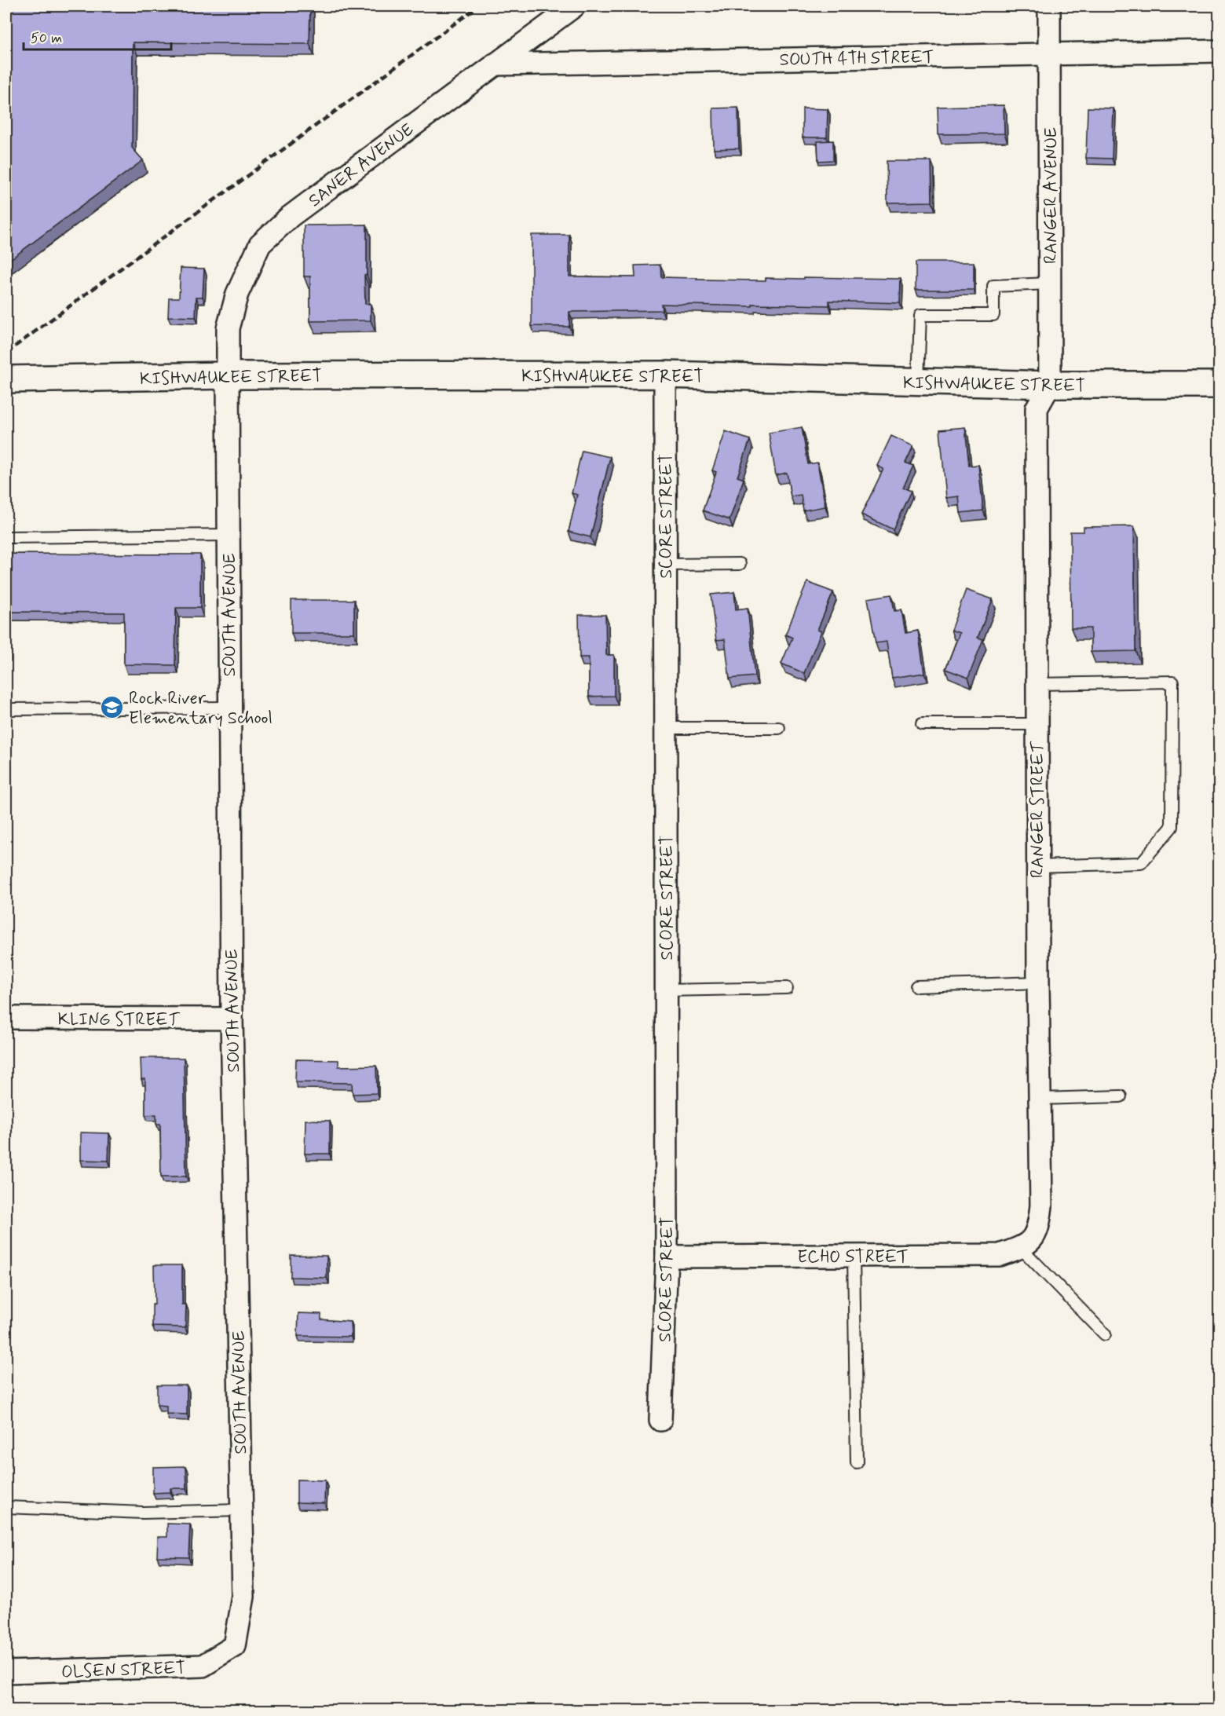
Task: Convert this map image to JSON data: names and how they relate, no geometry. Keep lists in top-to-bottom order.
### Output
{
  "streets": {
    "street": [
      "SOUTH 4TH STREET",
      "SANER AVENUE",
      "RANGER AVENUE",
      "KISHWAUKEE STREET",
      "SCORE STREET",
      "SOUTH AVENUE",
      "RANGER STREET",
      "KLING STREET",
      "ECHO STREET",
      "OLSEN STREET"
    ]
  },
  "crossings": [
    ["SOUTH 4TH STREET", "SANER AVENUE"],
    ["SOUTH 4TH STREET", "RANGER AVENUE"],
    ["SANER AVENUE", "KISHWAUKEE STREET"],
    ["SANER AVENUE", "SOUTH AVENUE"],
    ["RANGER AVENUE", "KISHWAUKEE STREET"],
    ["RANGER AVENUE", "RANGER STREET"],
    ["KISHWAUKEE STREET", "SCORE STREET"],
    ["KISHWAUKEE STREET", "SOUTH AVENUE"],
    ["KISHWAUKEE STREET", "RANGER STREET"],
    ["SCORE STREET", "ECHO STREET"],
    ["SOUTH AVENUE", "KLING STREET"],
    ["SOUTH AVENUE", "OLSEN STREET"],
    ["RANGER STREET", "ECHO STREET"]
  ],
  "places": {
    "school or university": ["Rock River Elementary School"]
  },
  "scale_bar": "50 m"
}
